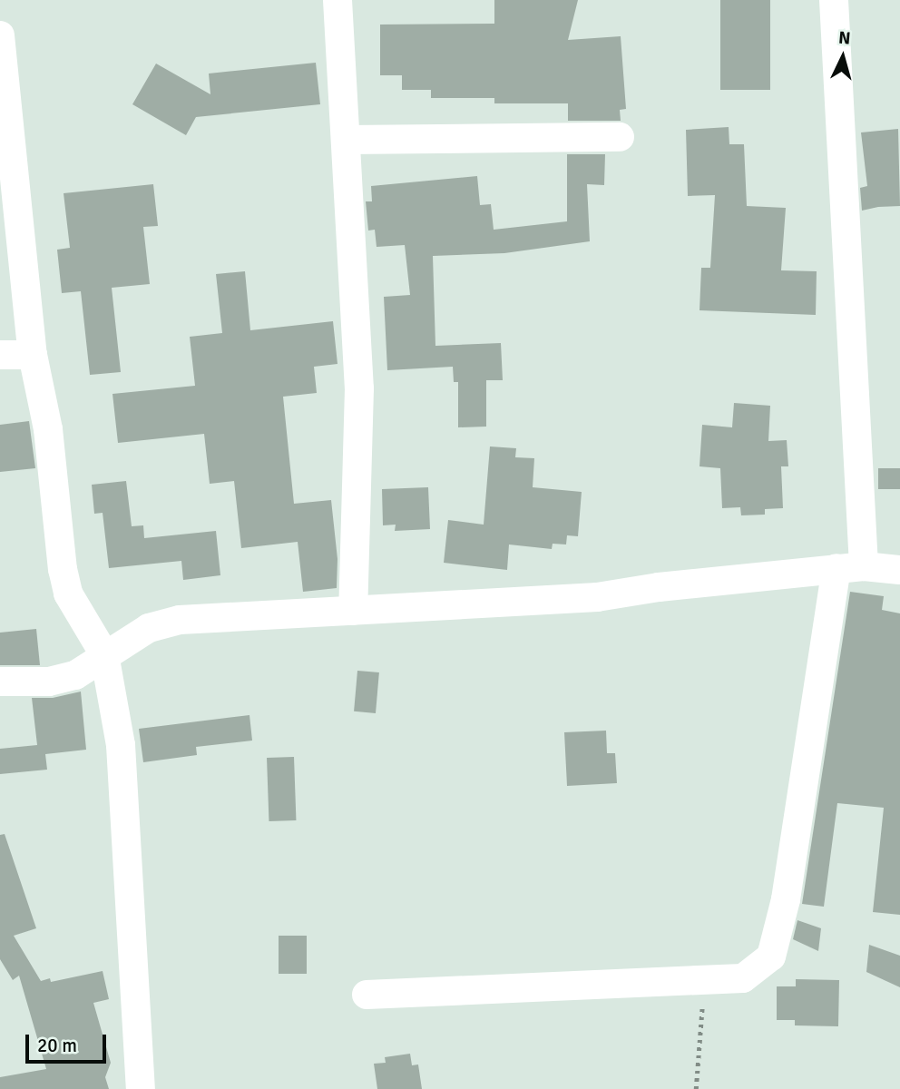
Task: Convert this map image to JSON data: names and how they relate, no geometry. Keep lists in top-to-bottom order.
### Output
{
  "scale_bar": "20 m",
  "north": "top"
}
